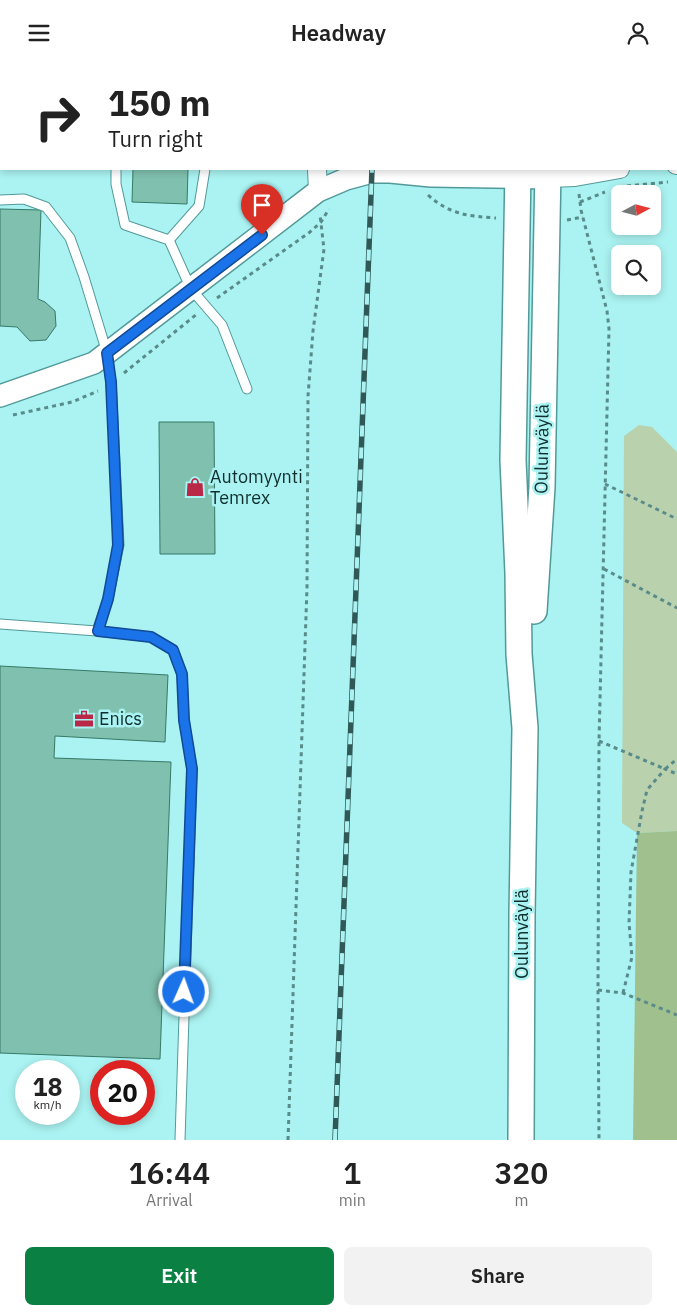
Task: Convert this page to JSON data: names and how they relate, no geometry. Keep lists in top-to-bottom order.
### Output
{
  "streets": {
    "main road": ["Oulunväylä"]
  },
  "places": {
    "shop": ["Automyynti Temrex"],
    "office": ["Enics"]
  },
  "north": "right",
  "page": {
    "header": "Headway",
    "turn": ["150 m", "Turn right"],
    "speed": "18 km/h",
    "limit": "20",
    "eta": [
      "16:44",
      "Arrival",
      "1",
      "min",
      "320",
      "m"
    ],
    "buttons": ["Exit", "Share"]
  }
}
